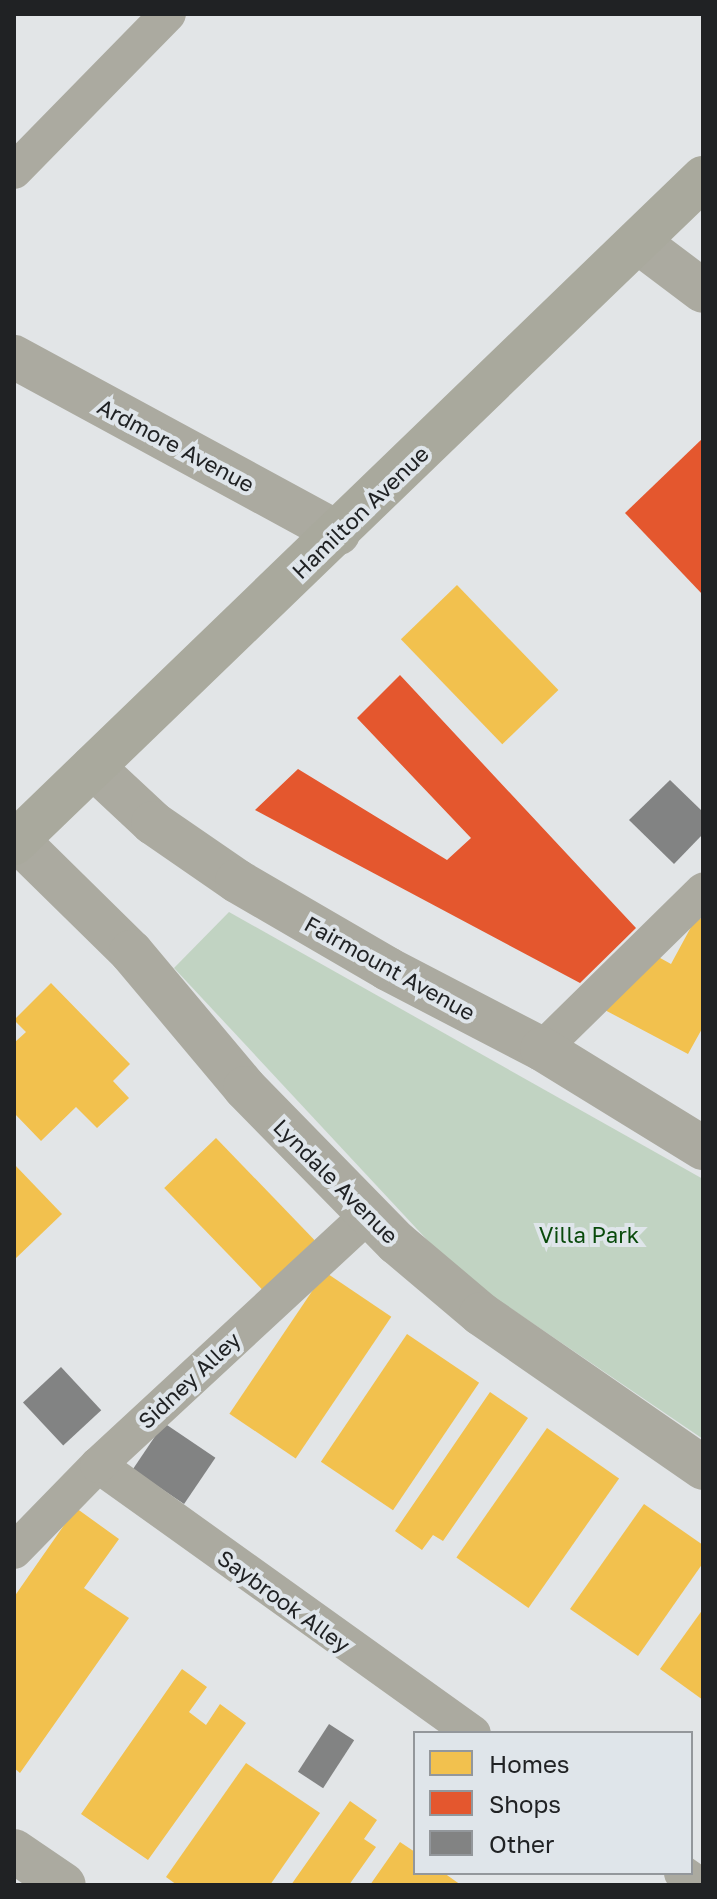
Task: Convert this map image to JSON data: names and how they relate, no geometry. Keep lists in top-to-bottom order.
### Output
{
  "streets": {
    "main road": ["Hamilton Avenue"],
    "street": ["Ardmore Avenue", "Fairmount Avenue", "Lyndale Avenue"],
    "lane": ["Sidney Alley", "Saybrook Alley"]
  },
  "crossings": [
    ["Ardmore Avenue", "Hamilton Avenue"],
    ["Hamilton Avenue", "Fairmount Avenue"],
    ["Hamilton Avenue", "Lyndale Avenue"],
    ["Lyndale Avenue", "Sidney Alley"],
    ["Sidney Alley", "Saybrook Alley"]
  ],
  "parks": ["Villa Park"],
  "legend": ["Homes", "Shops", "Other"]
}
